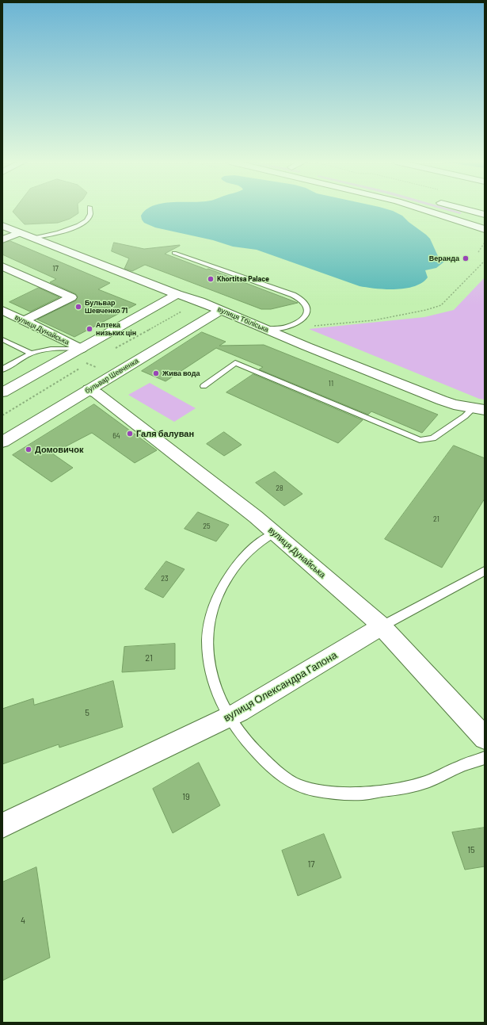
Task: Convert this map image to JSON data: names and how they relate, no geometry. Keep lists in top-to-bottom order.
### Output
{
  "streets": {
    "street": [
      "вулиця Тбіліська",
      "вулиця Дунайська",
      "бульвар Шевченка",
      "вулиця Олександра Гапона"
    ]
  },
  "crossings": [
    ["вулиця Тбіліська", "бульвар Шевченка"],
    ["вулиця Дунайська", "бульвар Шевченка"],
    ["вулиця Дунайська", "вулиця Олександра Гапона"]
  ],
  "places": [
    "Веранда",
    "Khortitsa Palace",
    "Бульвар Шевченко 71",
    "Аптека низьких цін",
    "Жива вода",
    "Галя балуван",
    "Домовичок"
  ],
  "house_numbers": [
    "17",
    "11",
    "64",
    "28",
    "21",
    "25",
    "23",
    "21",
    "5",
    "19",
    "15",
    "17",
    "4"
  ]
}
